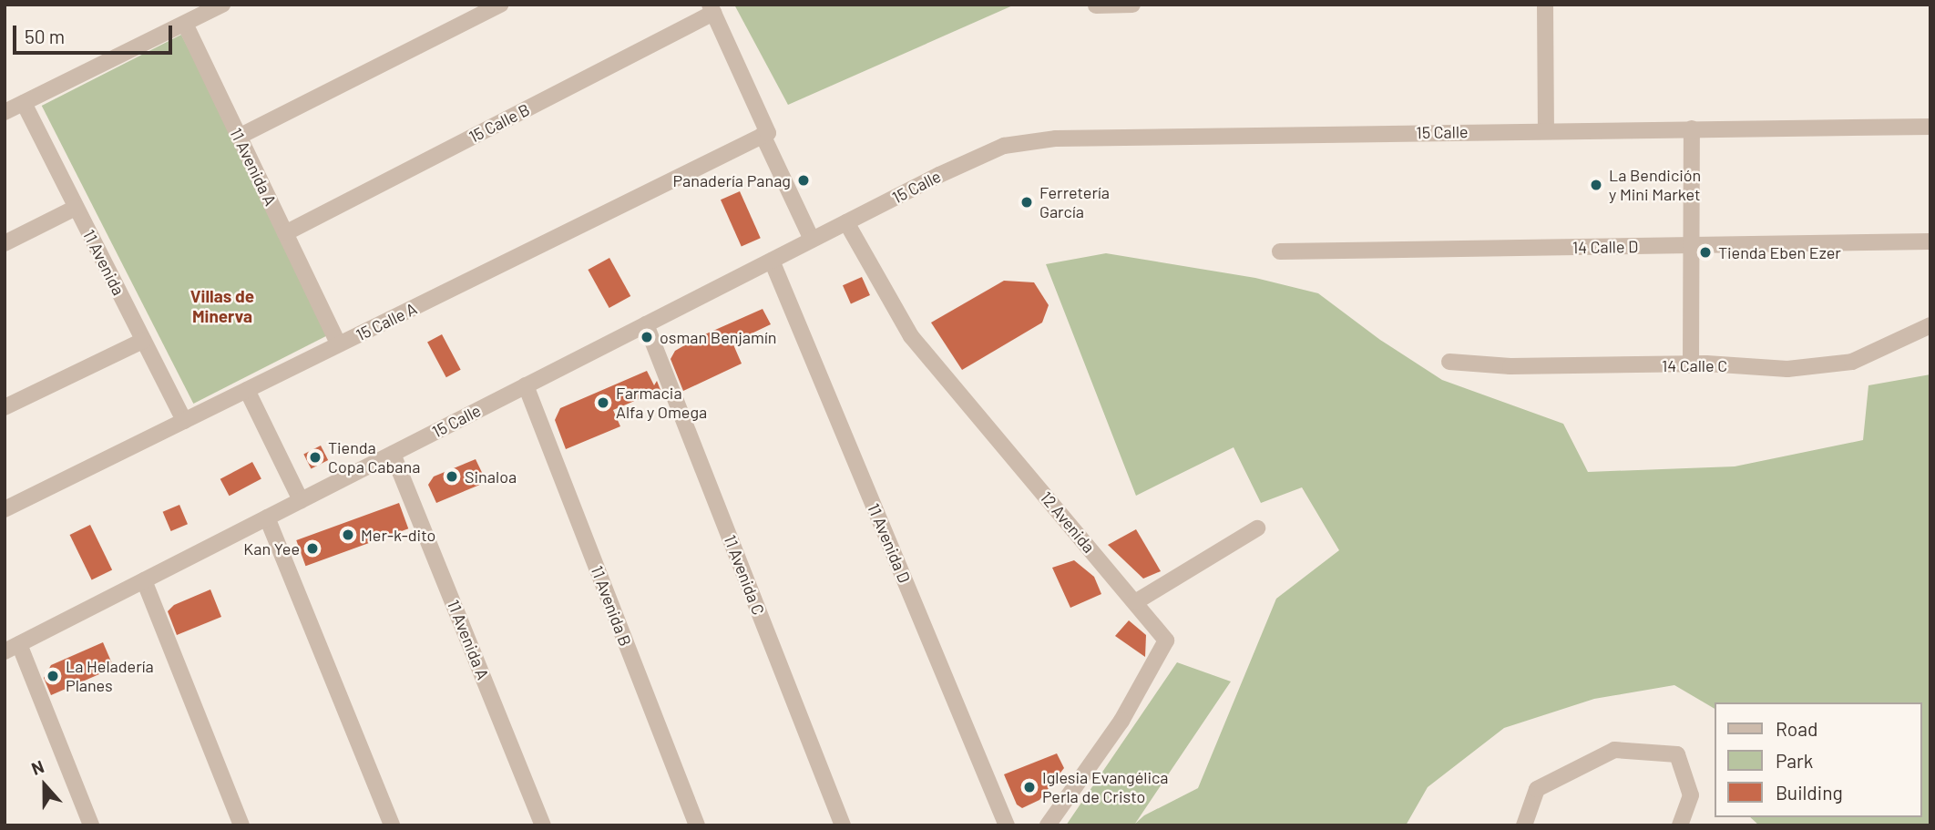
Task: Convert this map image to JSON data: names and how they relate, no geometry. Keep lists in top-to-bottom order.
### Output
{
  "streets": {
    "street": [
      "15 Calle B",
      "15 Calle",
      "11 Avenida A",
      "14 Calle D",
      "11 Avenida",
      "15 Calle A",
      "14 Calle C",
      "12 Avenida",
      "11 Avenida D",
      "11 Avenida C",
      "11 Avenida B"
    ]
  },
  "crossings": [
    ["15 Calle B", "11 Avenida A"],
    ["15 Calle", "11 Avenida A"],
    ["15 Calle", "12 Avenida"],
    ["15 Calle", "11 Avenida D"],
    ["15 Calle", "11 Avenida C"],
    ["15 Calle", "11 Avenida B"],
    ["11 Avenida A", "15 Calle A"],
    ["11 Avenida", "15 Calle A"]
  ],
  "districts": ["Villas de Minerva"],
  "places": [
    "Panadería Panag",
    "La Bendición y Mini Market",
    "Ferretería García",
    "Tienda Eben Ezer",
    "osman Benjamín",
    "Farmacia Alfa y Omega",
    "Tienda Copa Cabana",
    "Sinaloa",
    "Mer-k-dito",
    "Kan Yee",
    "La Heladería Planes",
    "Iglesia Evangélica Perla de Cristo"
  ],
  "legend": ["Road", "Park", "Building"],
  "scale_bar": "50 m",
  "north": "top"
}
